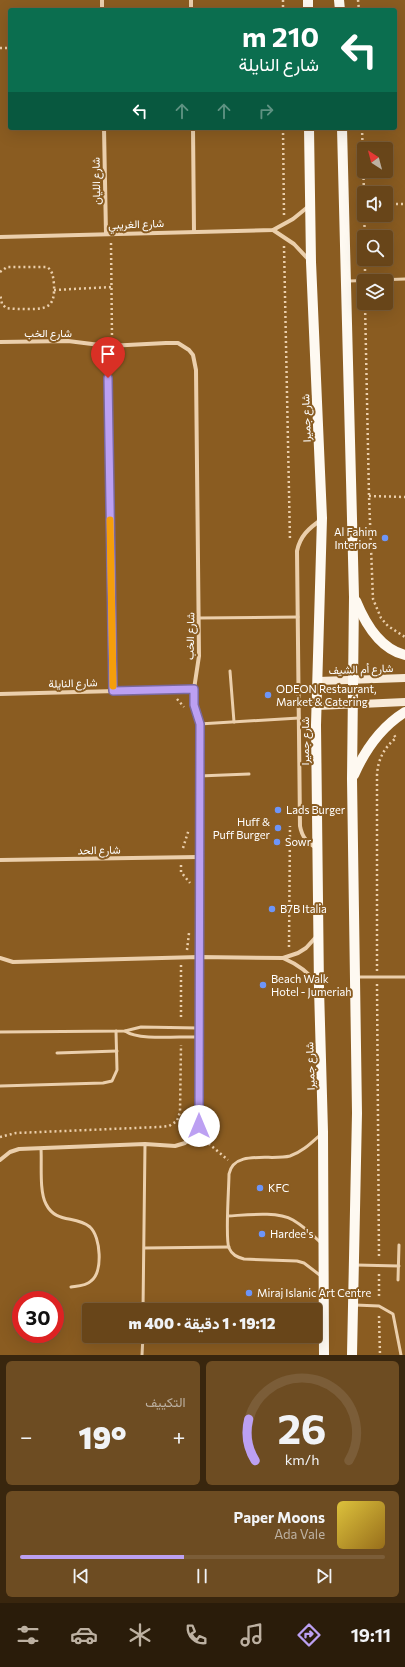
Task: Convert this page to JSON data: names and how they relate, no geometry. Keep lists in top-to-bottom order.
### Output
{
  "streets": {
    "main road": ["شارع جميرا", "شارع أم الشيف"],
    "street": [
      "شارع الليان",
      "شارع الغريبي",
      "شارع الخب",
      "شارع النايلة",
      "شارع الحد"
    ]
  },
  "crossings": [
    ["شارع الليان", "شارع الغريبي"],
    ["شارع الغريبي", "شارع جميرا"],
    ["شارع الخب", "شارع النايلة"],
    ["شارع الخب", "شارع الحد"],
    ["شارع جميرا", "شارع أم الشيف"]
  ],
  "places": [
    "Al Fahim Interiors",
    "ODEON Restaurant, Market & Catering",
    "Lads Burger",
    "Huff & Puff Burger",
    "Sowr",
    "B7B Italia",
    "Beach Walk Hotel - Jumeriah",
    "KFC",
    "Hardee's",
    "Miraj Islanic Art Centre"
  ],
  "north": "top left",
  "page": {
    "turn": ["210 m", "شارع النايلة"],
    "limit": "30",
    "trip": "19:12 · 1 دقيقة · 400 m",
    "tile": "التكييف",
    "heat": ["−", "19°", "+"],
    "song": ["Paper Moons", "Ada Vale"],
    "tabs": "19:11",
    "gauge": ["26", "km/h"]
  }
}
